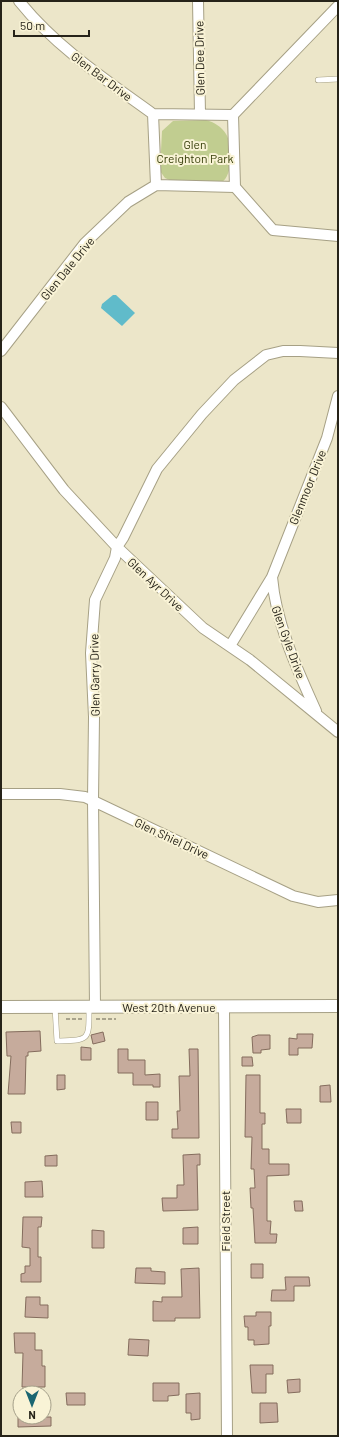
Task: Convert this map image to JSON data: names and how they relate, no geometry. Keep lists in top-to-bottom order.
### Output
{
  "streets": {
    "street": [
      "Glen Dee Drive",
      "Glen Bar Drive",
      "Glen Dale Drive",
      "Glenmoor Drive",
      "Glen Ayr Drive",
      "Glen Gyle Drive",
      "Glen Garry Drive",
      "Glen Shiel Drive",
      "West 20th Avenue",
      "Field Street"
    ]
  },
  "crossings": [
    ["Glenmoor Drive", "Glen Gyle Drive"],
    ["Glen Ayr Drive", "Glen Gyle Drive"],
    ["Glen Ayr Drive", "Glen Garry Drive"],
    ["Glen Garry Drive", "Glen Shiel Drive"],
    ["Glen Garry Drive", "West 20th Avenue"],
    ["West 20th Avenue", "Field Street"]
  ],
  "parks": ["Glen Creighton Park"],
  "scale_bar": "50 m",
  "north": "bottom"
}
